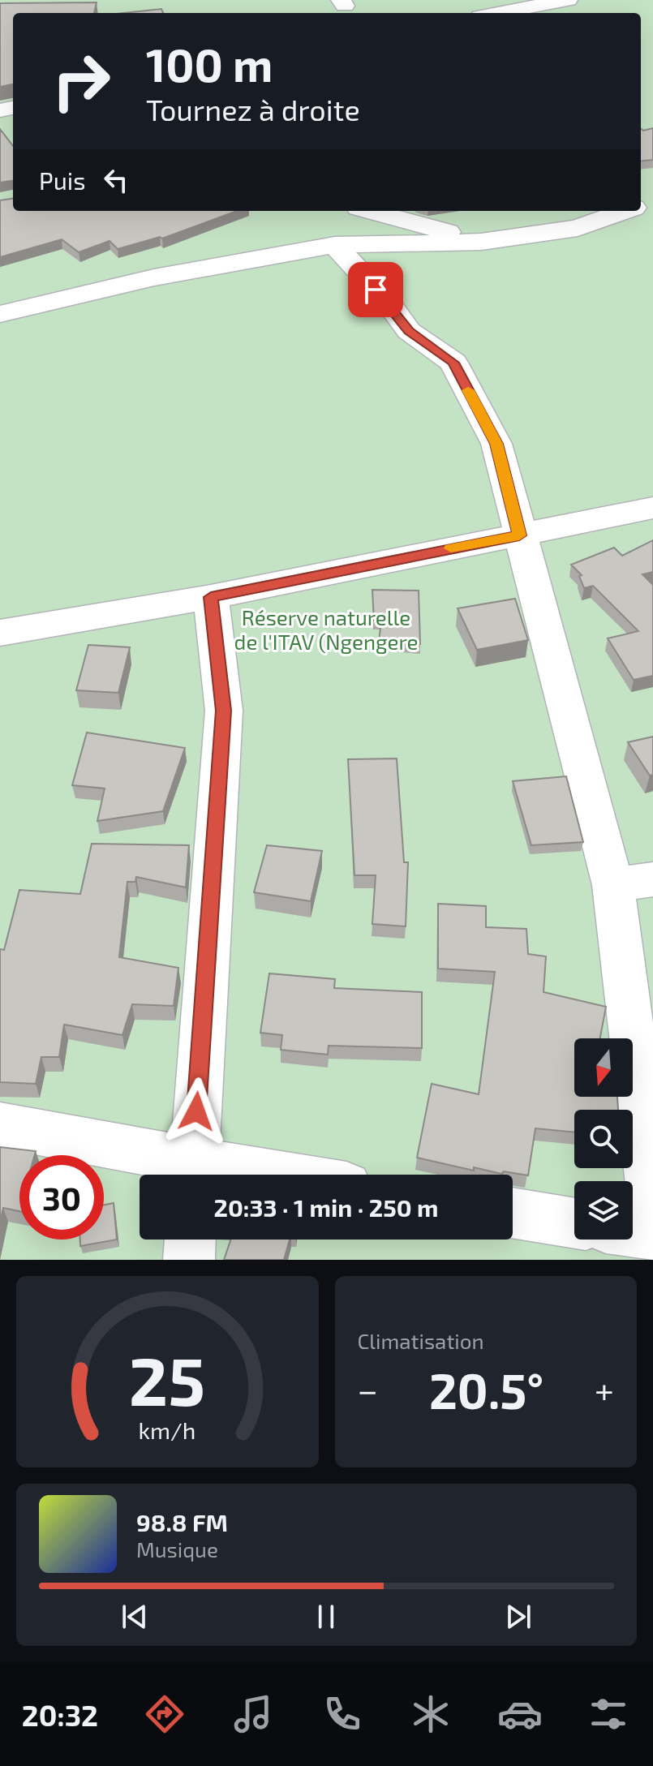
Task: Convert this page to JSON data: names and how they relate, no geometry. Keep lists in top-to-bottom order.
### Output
{
  "parks": ["Réserve naturelle de l'ITAV (Ngengere"],
  "north": "bottom",
  "page": {
    "turn": ["100 m", "Tournez à droite"],
    "then": "Puis",
    "limit": "30",
    "trip": "20:33 · 1 min · 250 m",
    "tile": "Climatisation",
    "heat": ["−", "20.5°", "+"],
    "song": ["98.8 FM", "Musique"],
    "tabs": "20:32",
    "gauge": ["25", "km/h"]
  }
}
